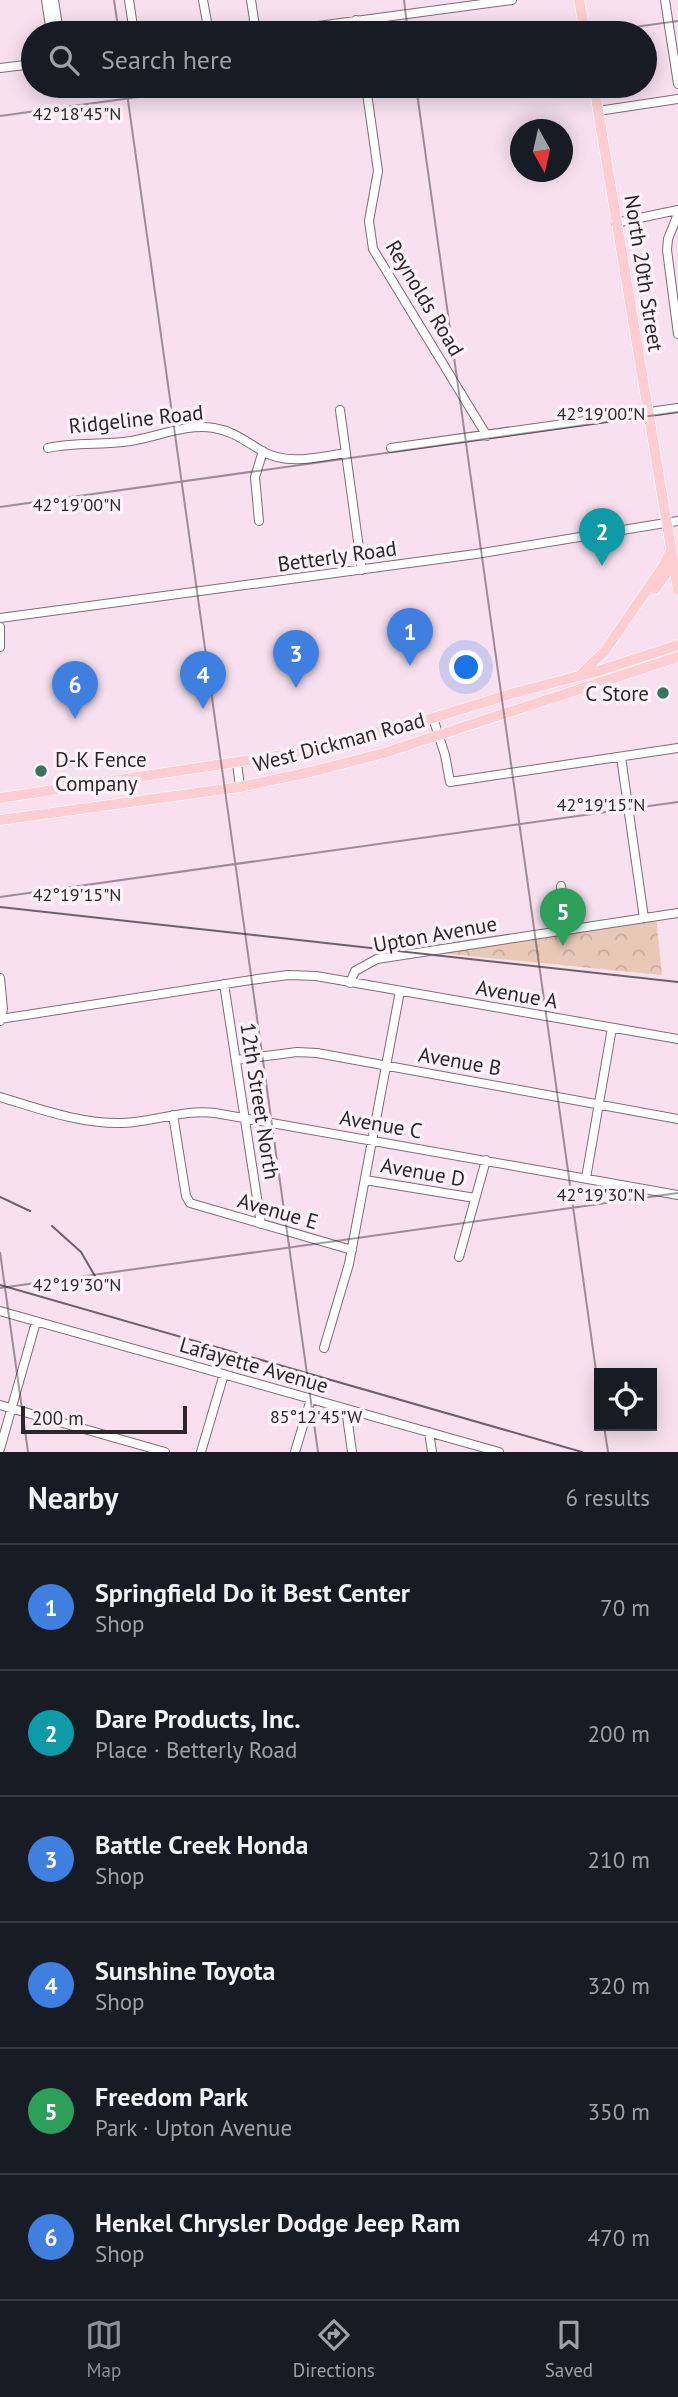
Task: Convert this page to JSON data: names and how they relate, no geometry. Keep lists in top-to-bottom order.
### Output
{
  "streets": {
    "main road": ["North 20th Street", "West Dickman Road"],
    "street": [
      "Reynolds Road",
      "Ridgeline Road",
      "Betterly Road",
      "Upton Avenue",
      "Avenue A",
      "Avenue B",
      "12th Street North",
      "Avenue C",
      "Avenue D",
      "Avenue E",
      "Lafayette Avenue"
    ]
  },
  "crossings": [
    ["North 20th Street", "Betterly Road"],
    ["Upton Avenue", "Avenue A"],
    ["Avenue B", "12th Street North"],
    ["12th Street North", "Avenue C"],
    ["12th Street North", "Avenue E"],
    ["Avenue C", "Avenue E"]
  ],
  "places": ["C Store", "D-K Fence Company"],
  "scale_bar": "200 m",
  "north": "bottom",
  "page": {
    "search": "Search here",
    "pins": [
      "2",
      "1",
      "3",
      "4",
      "6",
      "5"
    ],
    "scale": "200 m",
    "heading": ["Nearby", "6 results"],
    "list": [
      {
        "mark": "1",
        "name": "Springfield Do it Best Center",
        "note": "Shop",
        "value": "70 m"
      },
      {
        "mark": "2",
        "name": "Dare Products, Inc.",
        "note": "Place · Betterly Road",
        "value": "200 m"
      },
      {
        "mark": "3",
        "name": "Battle Creek Honda",
        "note": "Shop",
        "value": "210 m"
      },
      {
        "mark": "4",
        "name": "Sunshine Toyota",
        "note": "Shop",
        "value": "320 m"
      },
      {
        "mark": "5",
        "name": "Freedom Park",
        "note": "Park · Upton Avenue",
        "value": "350 m"
      },
      {
        "mark": "6",
        "name": "Henkel Chrysler Dodge Jeep Ram",
        "note": "Shop",
        "value": "470 m"
      }
    ],
    "nav": ["Map", "Directions", "Saved"]
  },
  "coordinates": [
    "42°18'45\"N",
    "42°19'00\"N",
    "42°19'15\"N",
    "42°19'30\"N",
    "85°12'45\"W"
  ]
}
